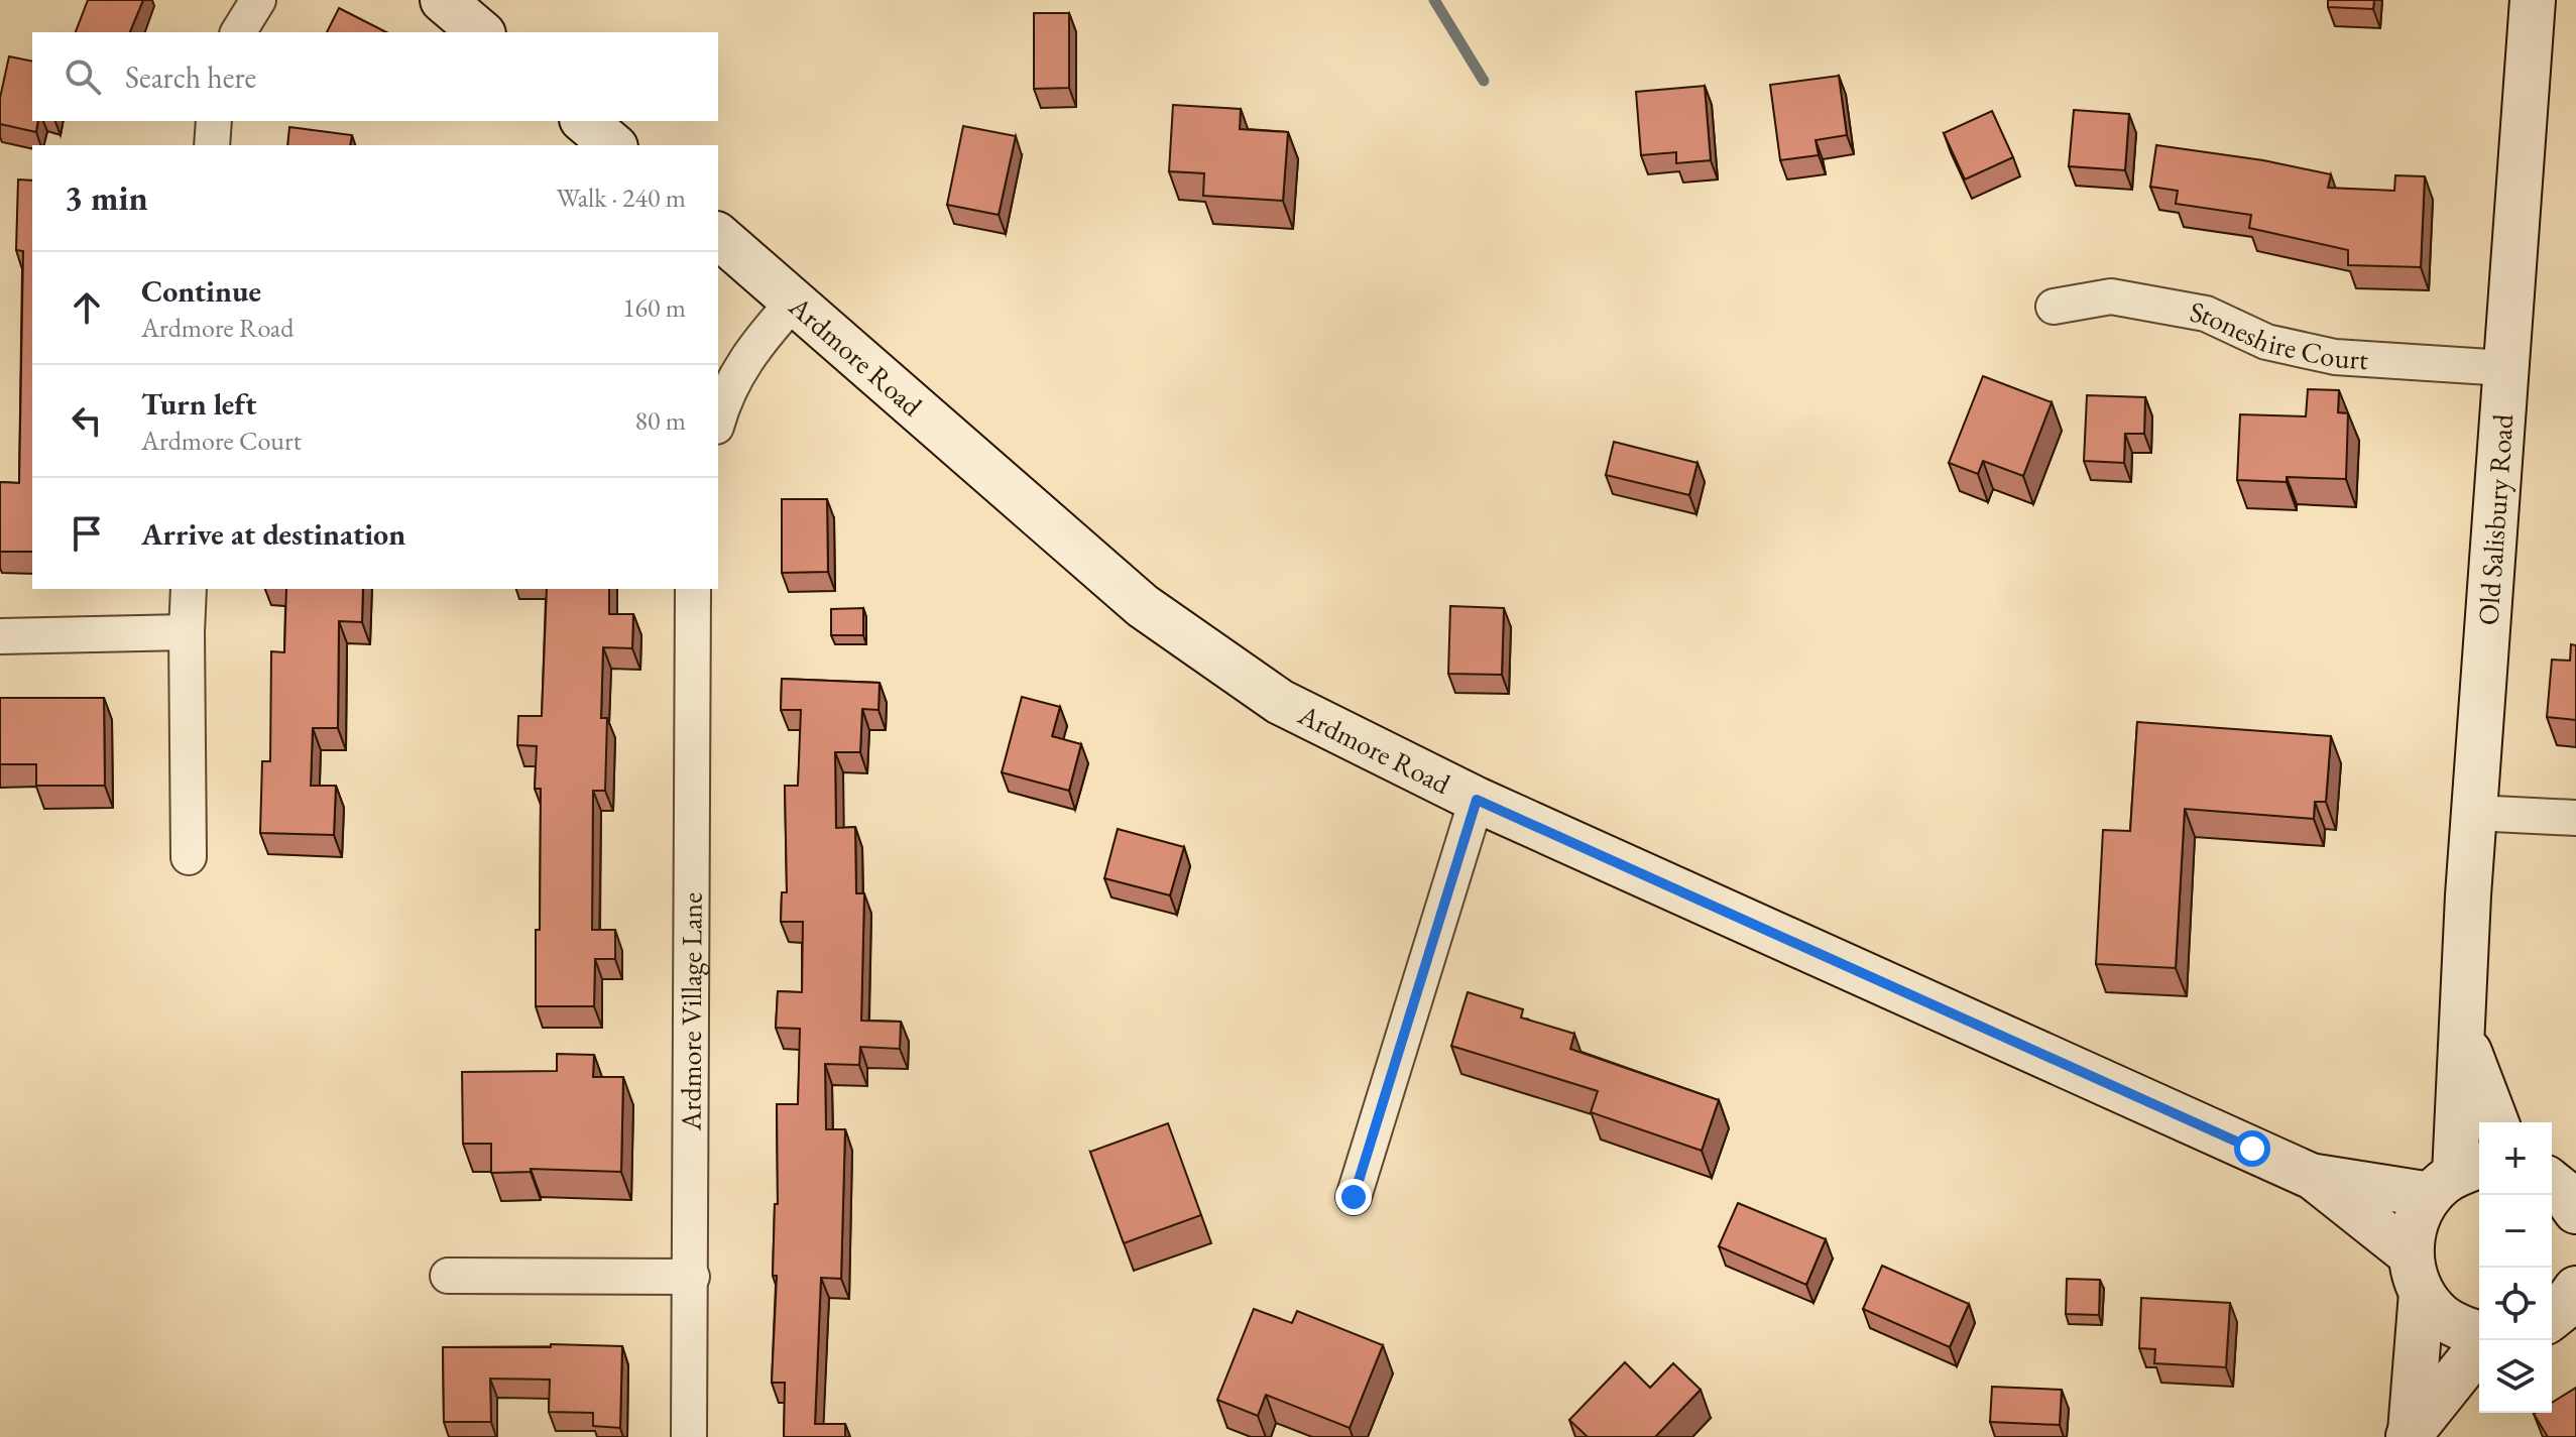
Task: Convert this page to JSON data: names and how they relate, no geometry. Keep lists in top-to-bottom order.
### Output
{
  "streets": {
    "street": [
      "Stoneshire Court",
      "Ardmore Road",
      "Old Salisbury Road",
      "Ardmore Village Lane"
    ]
  },
  "crossings": [
    ["Stoneshire Court", "Old Salisbury Road"],
    ["Ardmore Road", "Old Salisbury Road"]
  ],
  "page": {
    "search": "Search here",
    "heading": ["3 min", "Walk · 240 m"],
    "list": [
      ["Continue", "Ardmore Road", "160 m"],
      ["Turn left", "Ardmore Court", "80 m"],
      "Arrive at destination"
    ],
    "map_buttons": ["+", "−"]
  }
}
